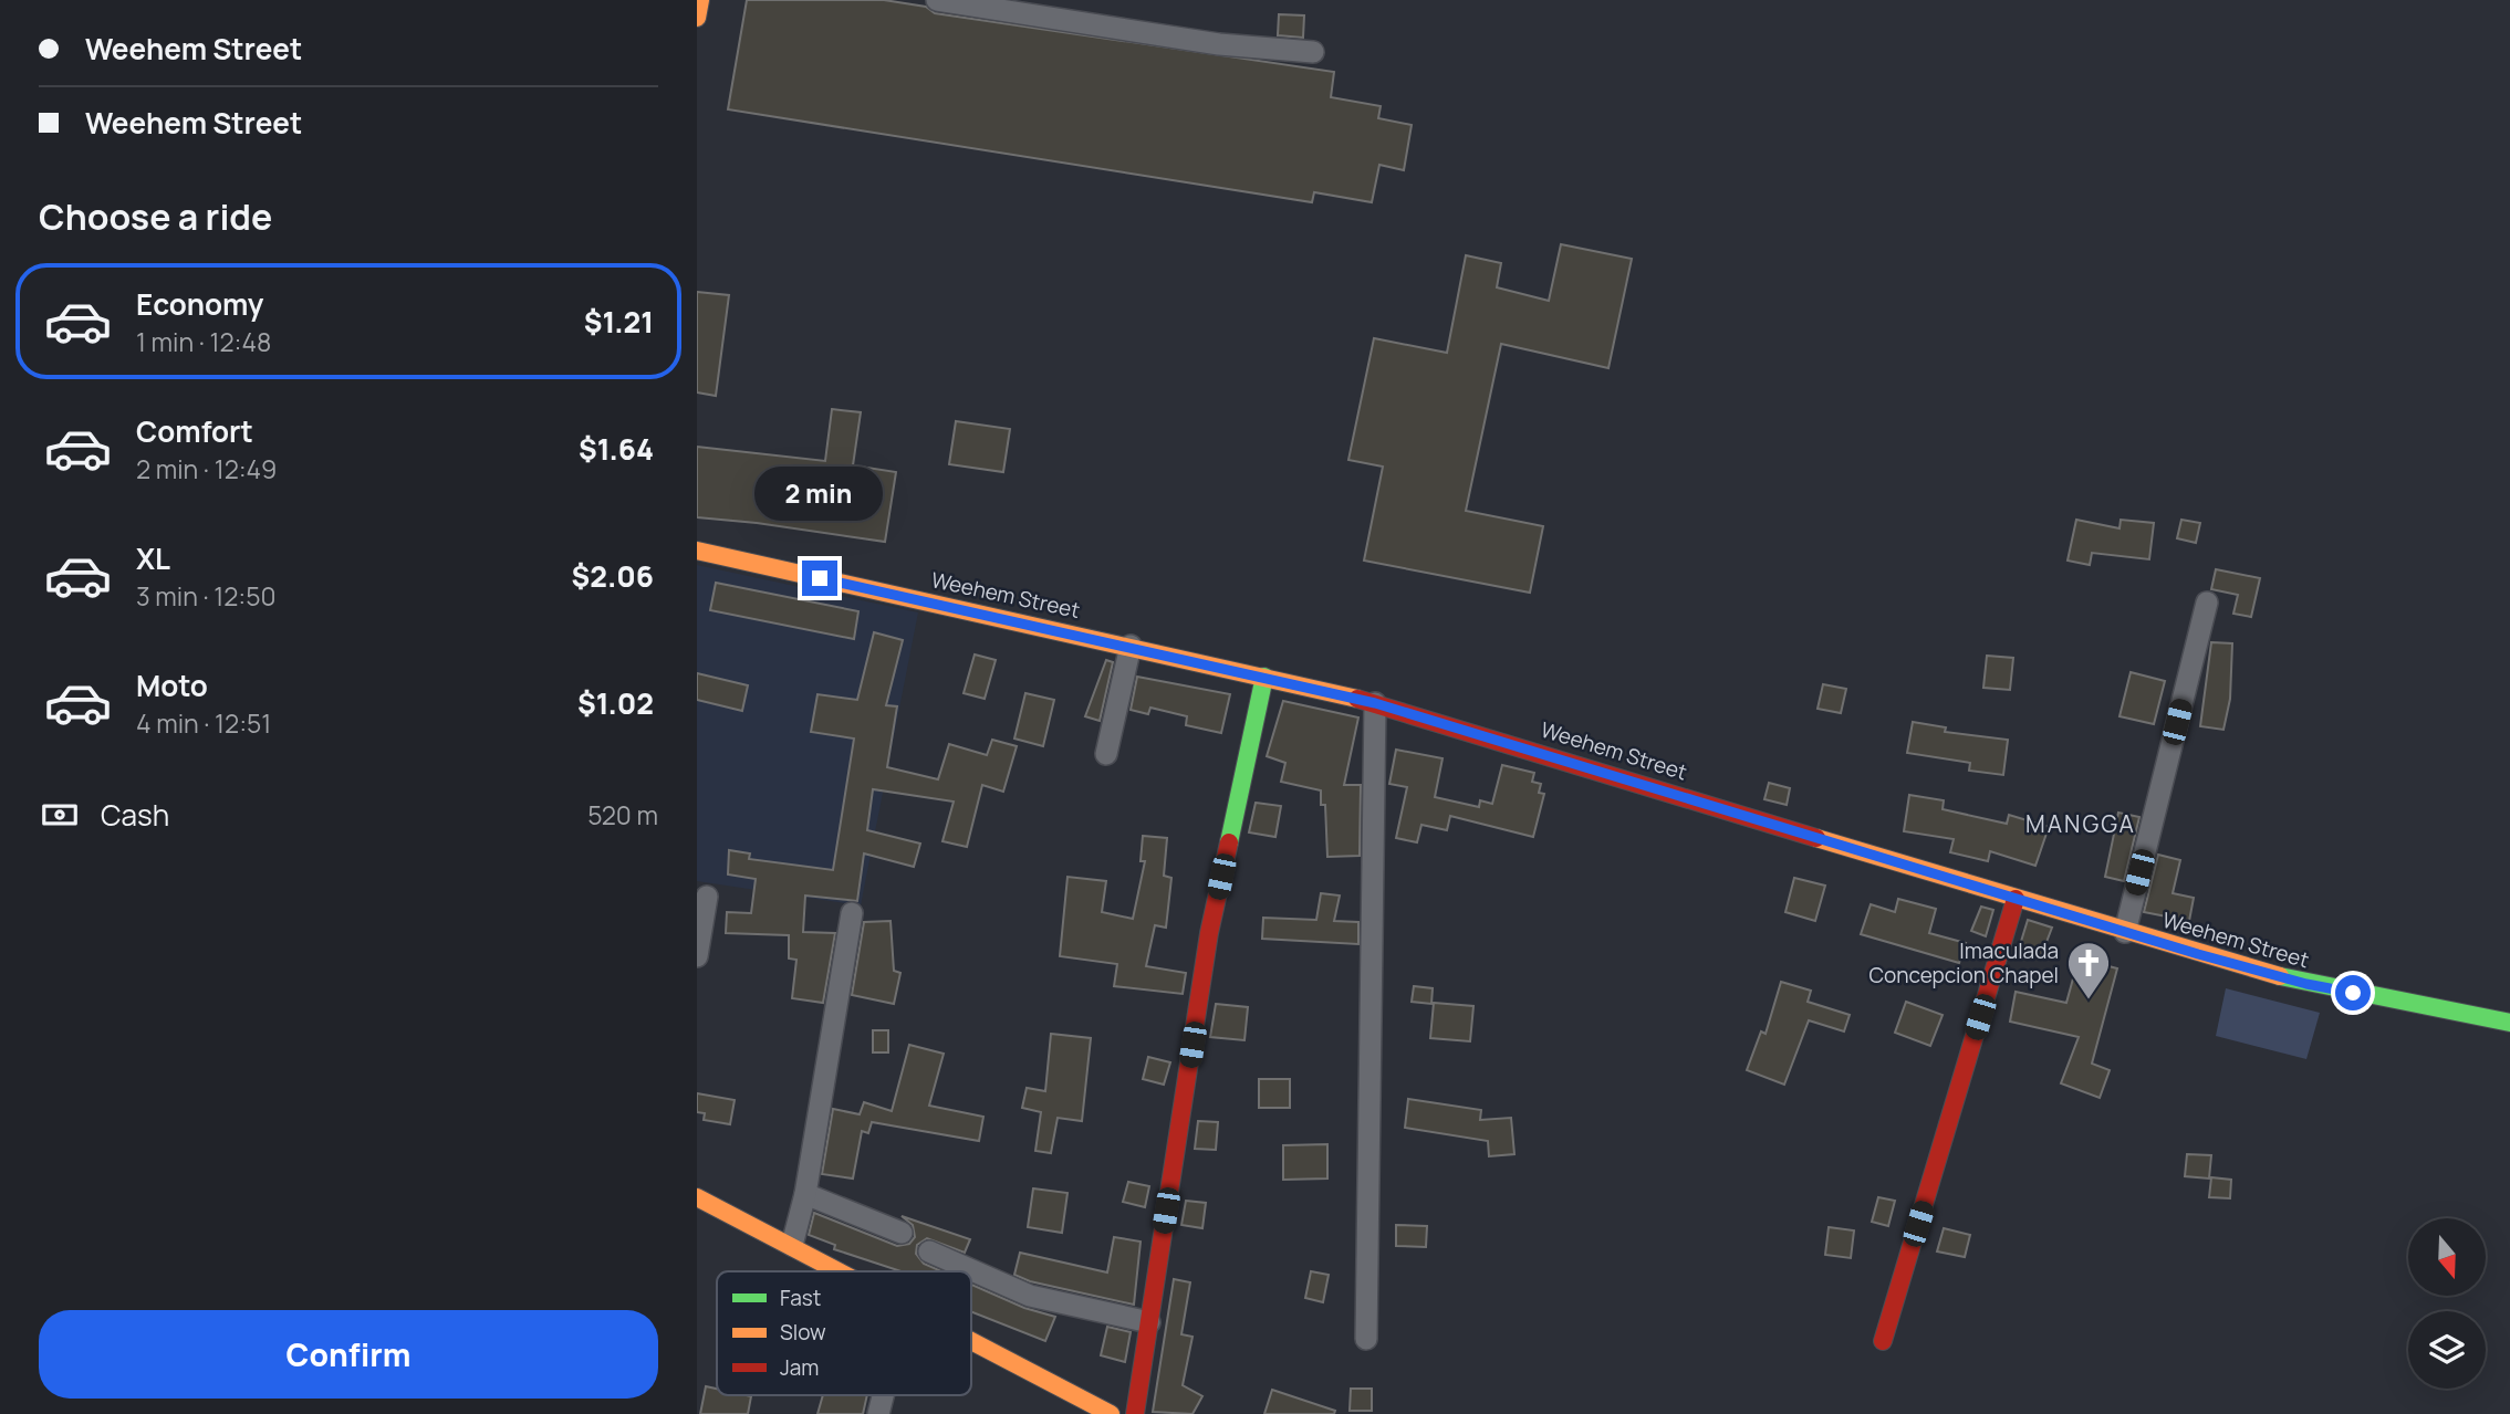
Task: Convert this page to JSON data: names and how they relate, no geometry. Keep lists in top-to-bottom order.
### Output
{
  "streets": {
    "street": ["Weehem Street"]
  },
  "districts": ["MANGGA"],
  "places": {
    "church": ["Imaculada Concepcion Chapel"]
  },
  "legend": ["Fast", "Slow", "Jam"],
  "north": "bottom",
  "page": {
    "banner": ["Weehem Street", "Weehem Street"],
    "heading": "Choose a ride",
    "list": [
      {
        "name": "Economy",
        "note": "1 min · 12:48",
        "value": "$1.21"
      },
      {
        "name": "Comfort",
        "note": "2 min · 12:49",
        "value": "$1.64"
      },
      {
        "name": "XL",
        "note": "3 min · 12:50",
        "value": "$2.06"
      },
      {
        "name": "Moto",
        "note": "4 min · 12:51",
        "value": "$1.02"
      }
    ],
    "bubble": "2 min",
    "pay": ["Cash", "520 m"],
    "buttons": "Confirm"
  }
}
